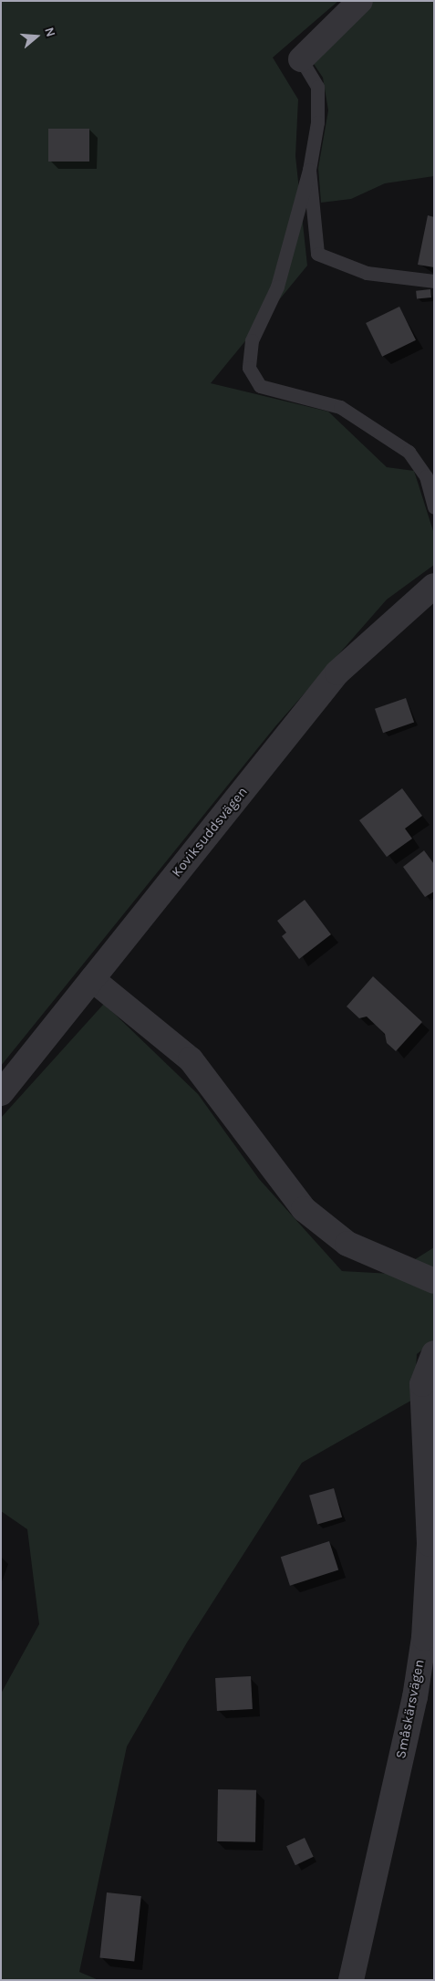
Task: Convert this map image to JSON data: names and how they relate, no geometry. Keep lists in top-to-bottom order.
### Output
{
  "streets": {
    "street": ["Koviksuddsvägen", "Småskärsvägen"]
  },
  "north": "right"
}
